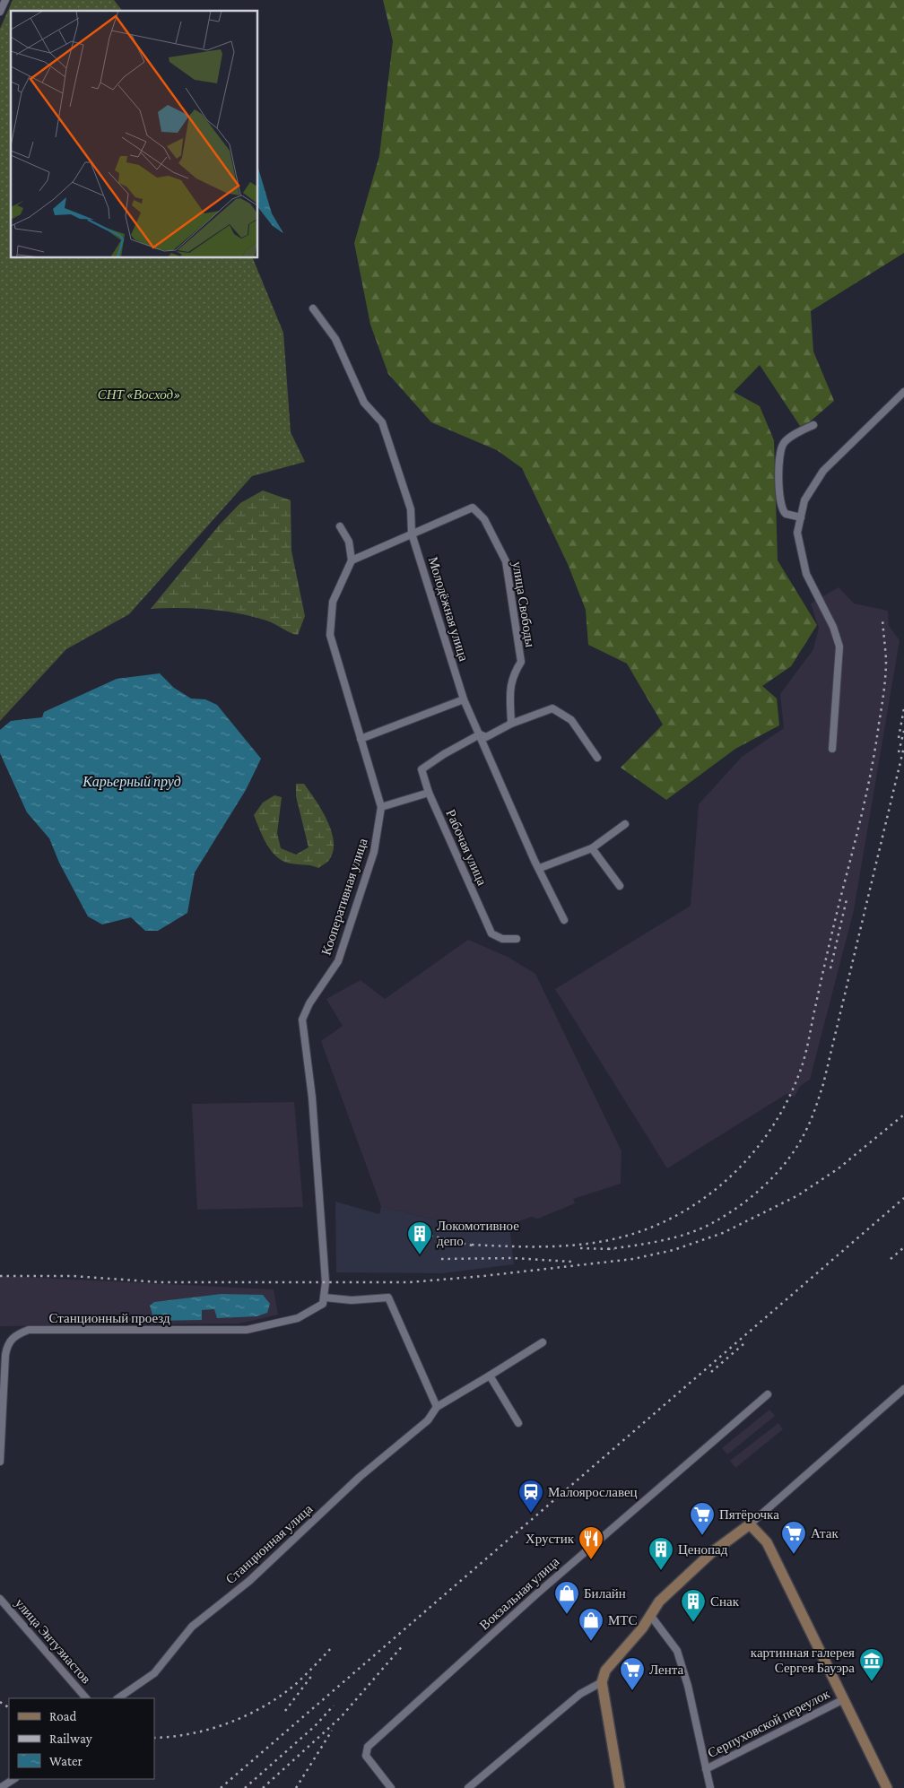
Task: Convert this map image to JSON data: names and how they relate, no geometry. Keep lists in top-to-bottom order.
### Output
{
  "streets": {
    "street": [
      "улица Свободы",
      "Молодёжная улица",
      "Рабочая улица",
      "Кооперативная улица",
      "Станционный проезд",
      "Станционная улица",
      "Вокзальная улица",
      "улица Энтузиастов",
      "Серпуховской переулок"
    ]
  },
  "crossings": [
    ["улица Свободы", "Молодёжная улица"],
    ["Молодёжная улица", "Рабочая улица"],
    ["Кооперативная улица", "Станционный проезд"]
  ],
  "water": ["Карьерный пруд"],
  "parks": ["СНТ «Восход»"],
  "places": {
    "building": ["Локомотивное депо", "Ценопад", "Снак"],
    "station": ["Малоярославец"],
    "supermarket": ["Пятёрочка", "Атак", "Лента"],
    "restaurant": ["Хрустик"],
    "shop": ["Билайн", "МТС"],
    "museum": ["картинная галерея Сергея Бауэра"]
  },
  "legend": ["Road", "Railway", "Water"]
}
